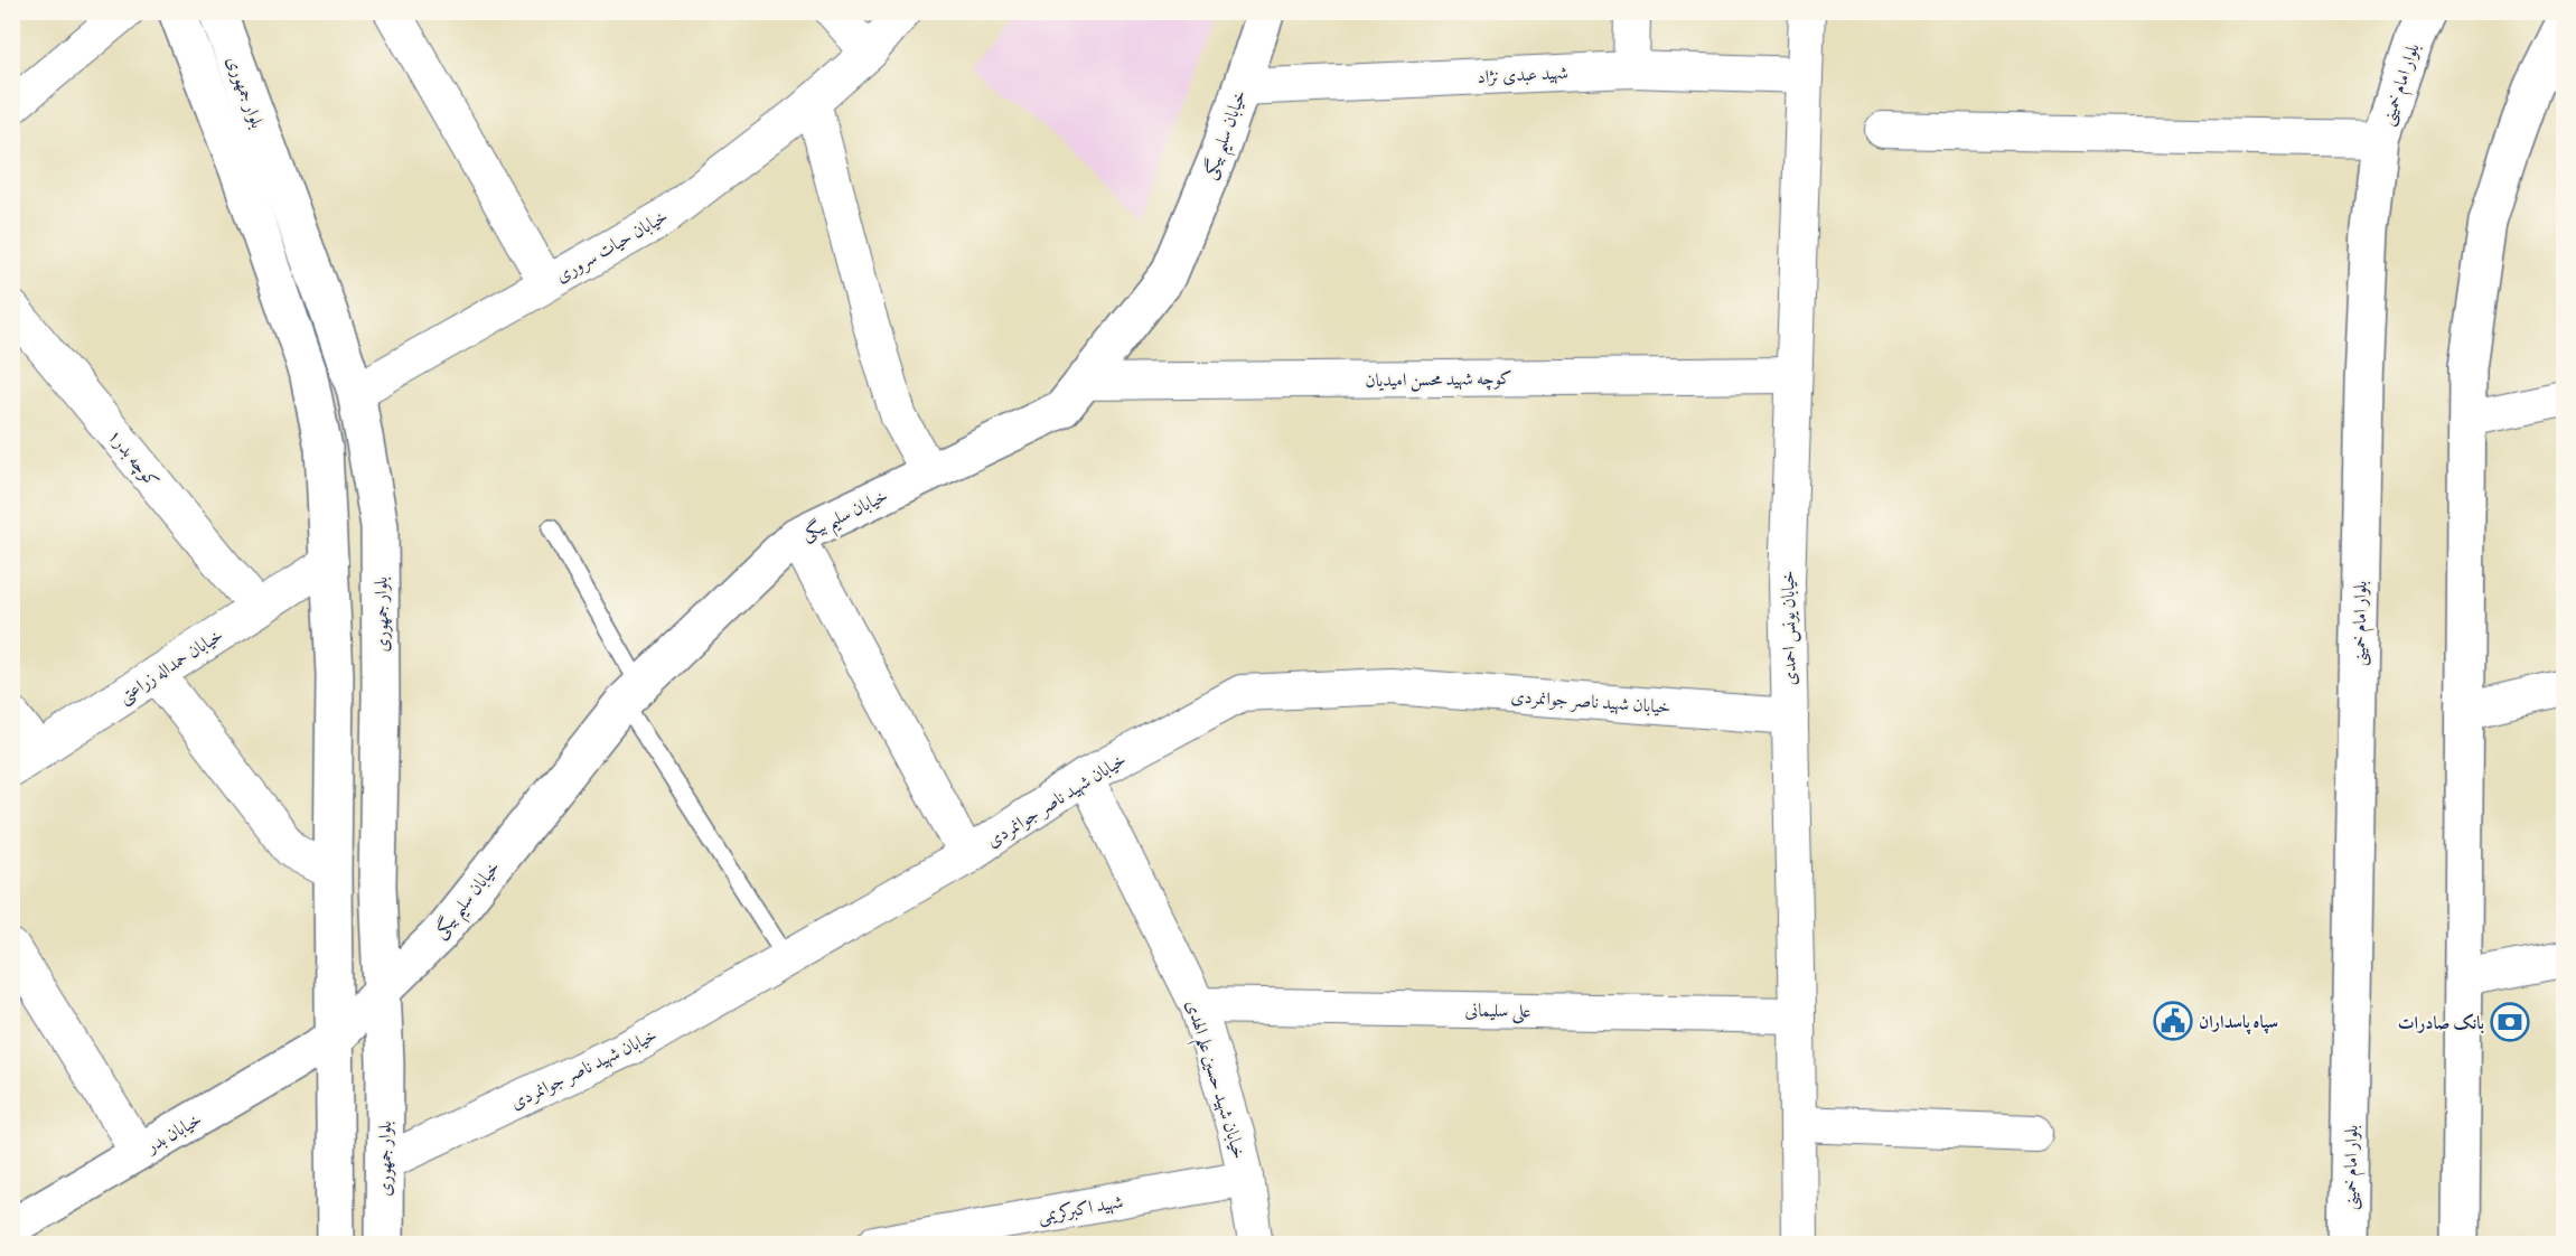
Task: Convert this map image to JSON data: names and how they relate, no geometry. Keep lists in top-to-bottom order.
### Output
{
  "streets": {
    "street": [
      "شهید عبدی نژاد",
      "بلوار امام خمینی",
      "بلوار جمهوری",
      "خیابان سلیم بیگی",
      "خیابان حیات سروری",
      "کوچه شهید محسن امیدیان",
      "کوچه بدر۱",
      "خیابان یونس احمدی",
      "خیابان حمداله زراعتی",
      "خیابان شهید ناصر جوانمردی",
      "علی سلیمانی",
      "خیابان شهید حسین علم الهدی",
      "خیابان بدر",
      "شهید اکبرکریمی"
    ]
  },
  "crossings": [
    ["شهید عبدی نژاد", "خیابان سلیم بیگی"],
    ["شهید عبدی نژاد", "خیابان یونس احمدی"],
    ["بلوار جمهوری", "خیابان سلیم بیگی"],
    ["بلوار جمهوری", "خیابان حیات سروری"],
    ["بلوار جمهوری", "خیابان حمداله زراعتی"],
    ["بلوار جمهوری", "خیابان شهید ناصر جوانمردی"],
    ["بلوار جمهوری", "خیابان بدر"],
    ["خیابان سلیم بیگی", "کوچه شهید محسن امیدیان"],
    ["خیابان سلیم بیگی", "خیابان بدر"],
    ["کوچه شهید محسن امیدیان", "خیابان یونس احمدی"],
    ["کوچه بدر۱", "خیابان حمداله زراعتی"],
    ["خیابان یونس احمدی", "خیابان شهید ناصر جوانمردی"],
    ["خیابان یونس احمدی", "علی سلیمانی"],
    ["خیابان شهید ناصر جوانمردی", "خیابان شهید حسین علم الهدی"],
    ["علی سلیمانی", "خیابان شهید حسین علم الهدی"],
    ["خیابان شهید حسین علم الهدی", "شهید اکبرکریمی"]
  ],
  "places": {
    "public building": ["سپاه پاسداران"],
    "bank": ["بانک صادرات"]
  }
}
